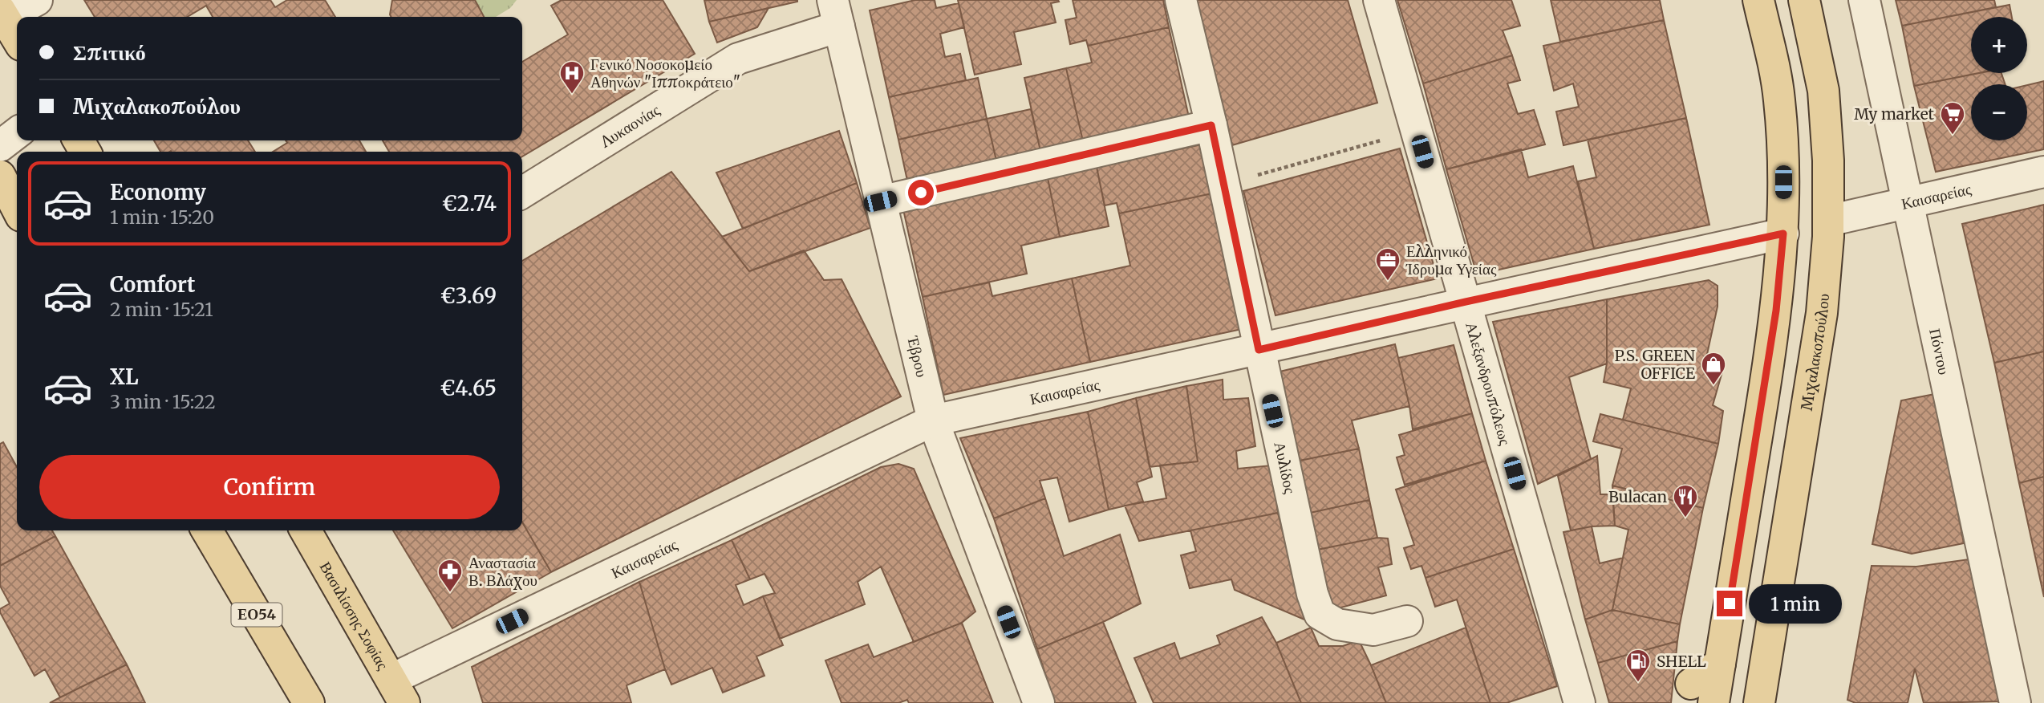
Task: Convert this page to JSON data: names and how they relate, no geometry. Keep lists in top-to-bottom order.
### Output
{
  "streets": {
    "main road": ["Μιχαλακοπούλου", "ΕΟ54", "Βασιλίσσης Σοφίας"],
    "street": [
      "Λυκαονίας",
      "Καισαρείας",
      "Πόντου",
      "Έβρου",
      "Αλεξανδρουπόλεως",
      "Αυλίδος"
    ]
  },
  "crossings": [
    ["Λυκαονίας", "Έβρου"],
    ["Καισαρείας", "Πόντου"],
    ["Καισαρείας", "Μιχαλακοπούλου"],
    ["Καισαρείας", "Έβρου"],
    ["Καισαρείας", "Αλεξανδρουπόλεως"],
    ["Καισαρείας", "Αυλίδος"],
    ["Καισαρείας", "Βασιλίσσης Σοφίας"]
  ],
  "places": {
    "hospital": ["Γενικό Νοσοκομείο Αθηνών \"Ιπποκράτειο\""],
    "supermarket": ["My market"],
    "office": ["Ελληνικό Ίδρυμα Υγείας"],
    "shop": ["P.S. GREEN OFFICE"],
    "restaurant": ["Bulacan"],
    "pharmacy": ["Αναστασία Β. Βλάχου"],
    "fuel station": ["SHELL"]
  },
  "page": {
    "map_buttons": ["+", "−"],
    "banner": ["Σπιτικό", "Μιχαλακοπούλου"],
    "list": [
      {
        "name": "Economy",
        "note": "1 min · 15:20",
        "value": "€2.74"
      },
      {
        "name": "Comfort",
        "note": "2 min · 15:21",
        "value": "€3.69"
      },
      {
        "name": "XL",
        "note": "3 min · 15:22",
        "value": "€4.65"
      }
    ],
    "buttons": "Confirm",
    "bubble": "1 min"
  }
}
